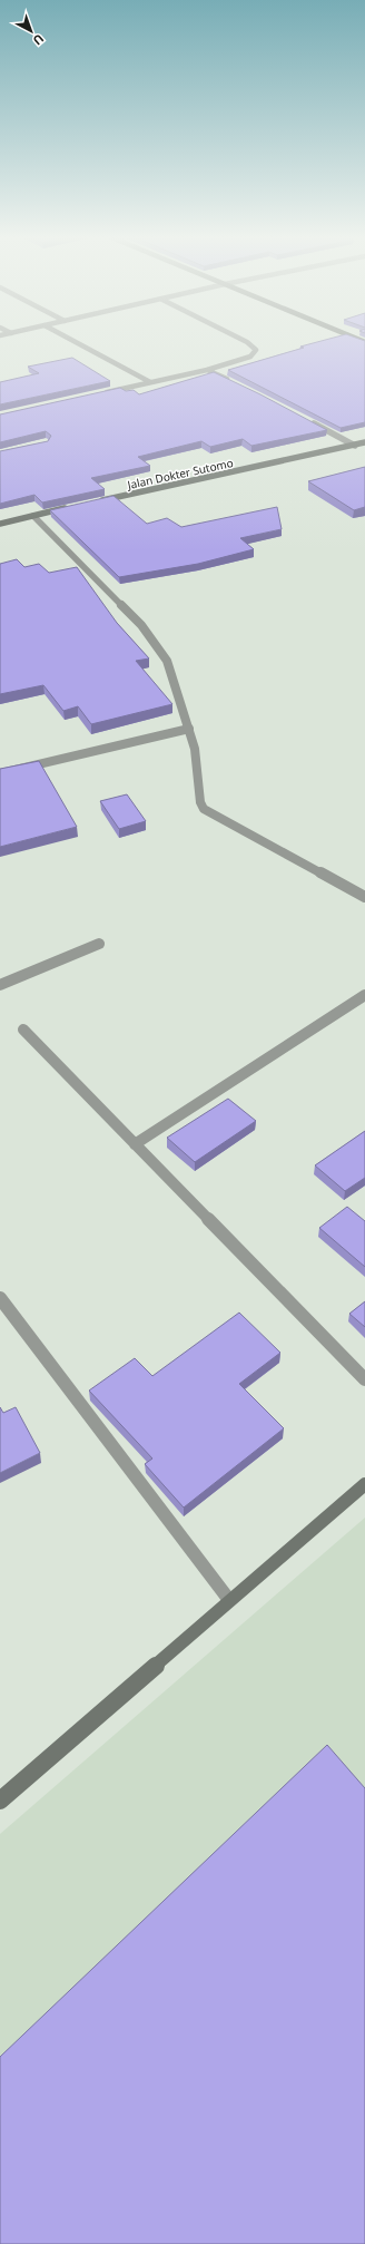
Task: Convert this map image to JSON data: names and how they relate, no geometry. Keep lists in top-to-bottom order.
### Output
{
  "streets": {
    "main road": ["Jalan Dokter Sutomo"]
  },
  "north": "bottom right"
}
